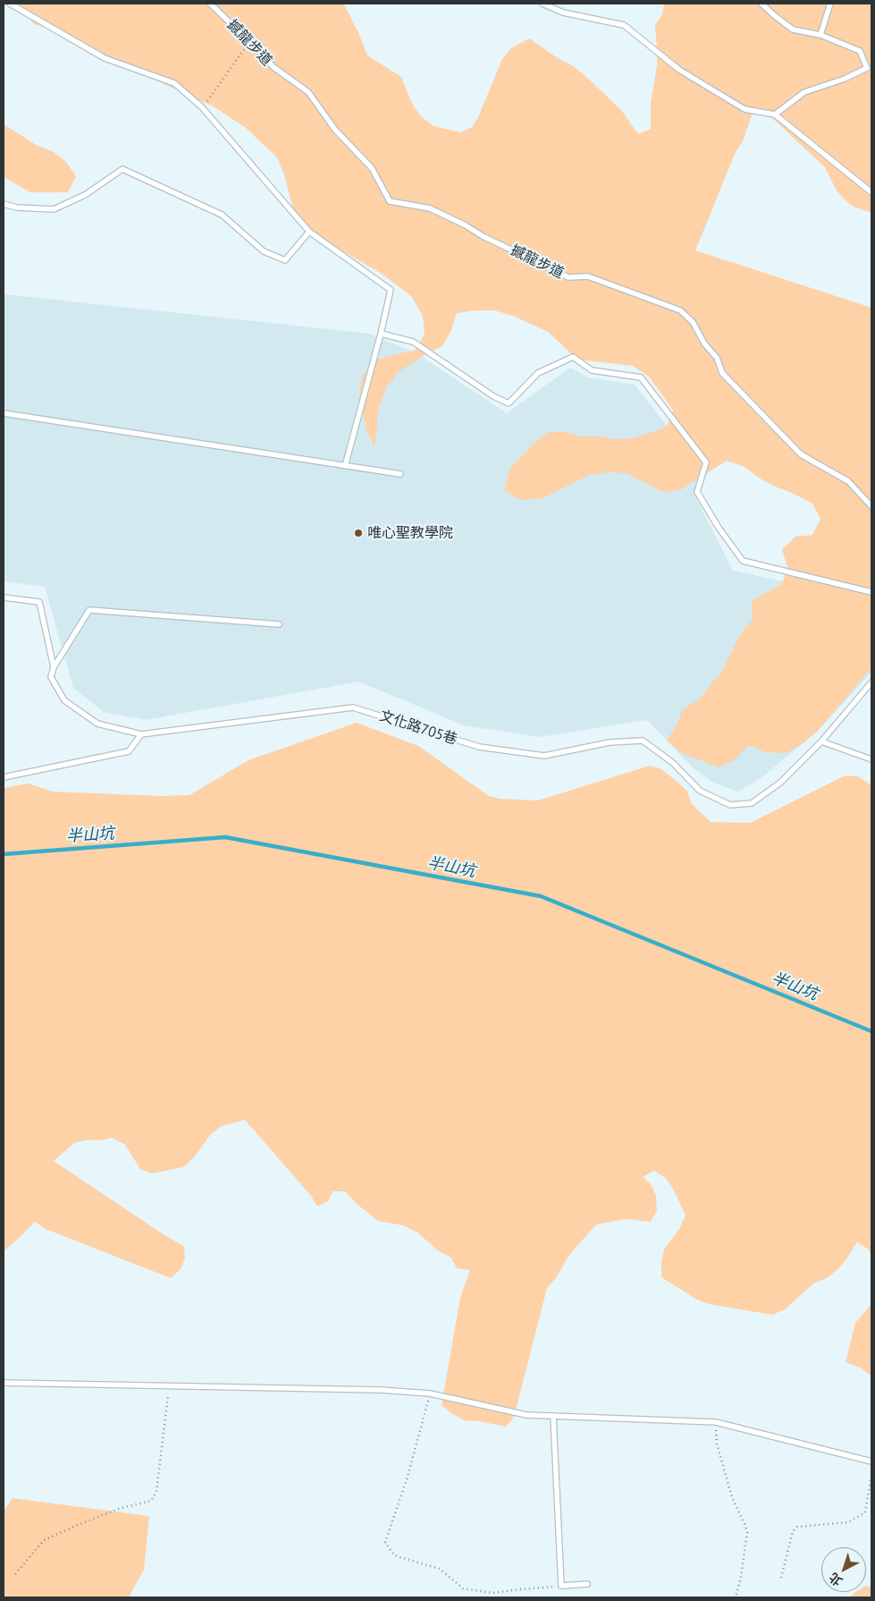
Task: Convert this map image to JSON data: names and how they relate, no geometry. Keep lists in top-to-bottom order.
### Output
{
  "streets": {
    "lane": ["撼龍步道", "文化路705巷"]
  },
  "water": ["半山坑"],
  "places": ["唯心聖教學院"],
  "north": "bottom left"
}
